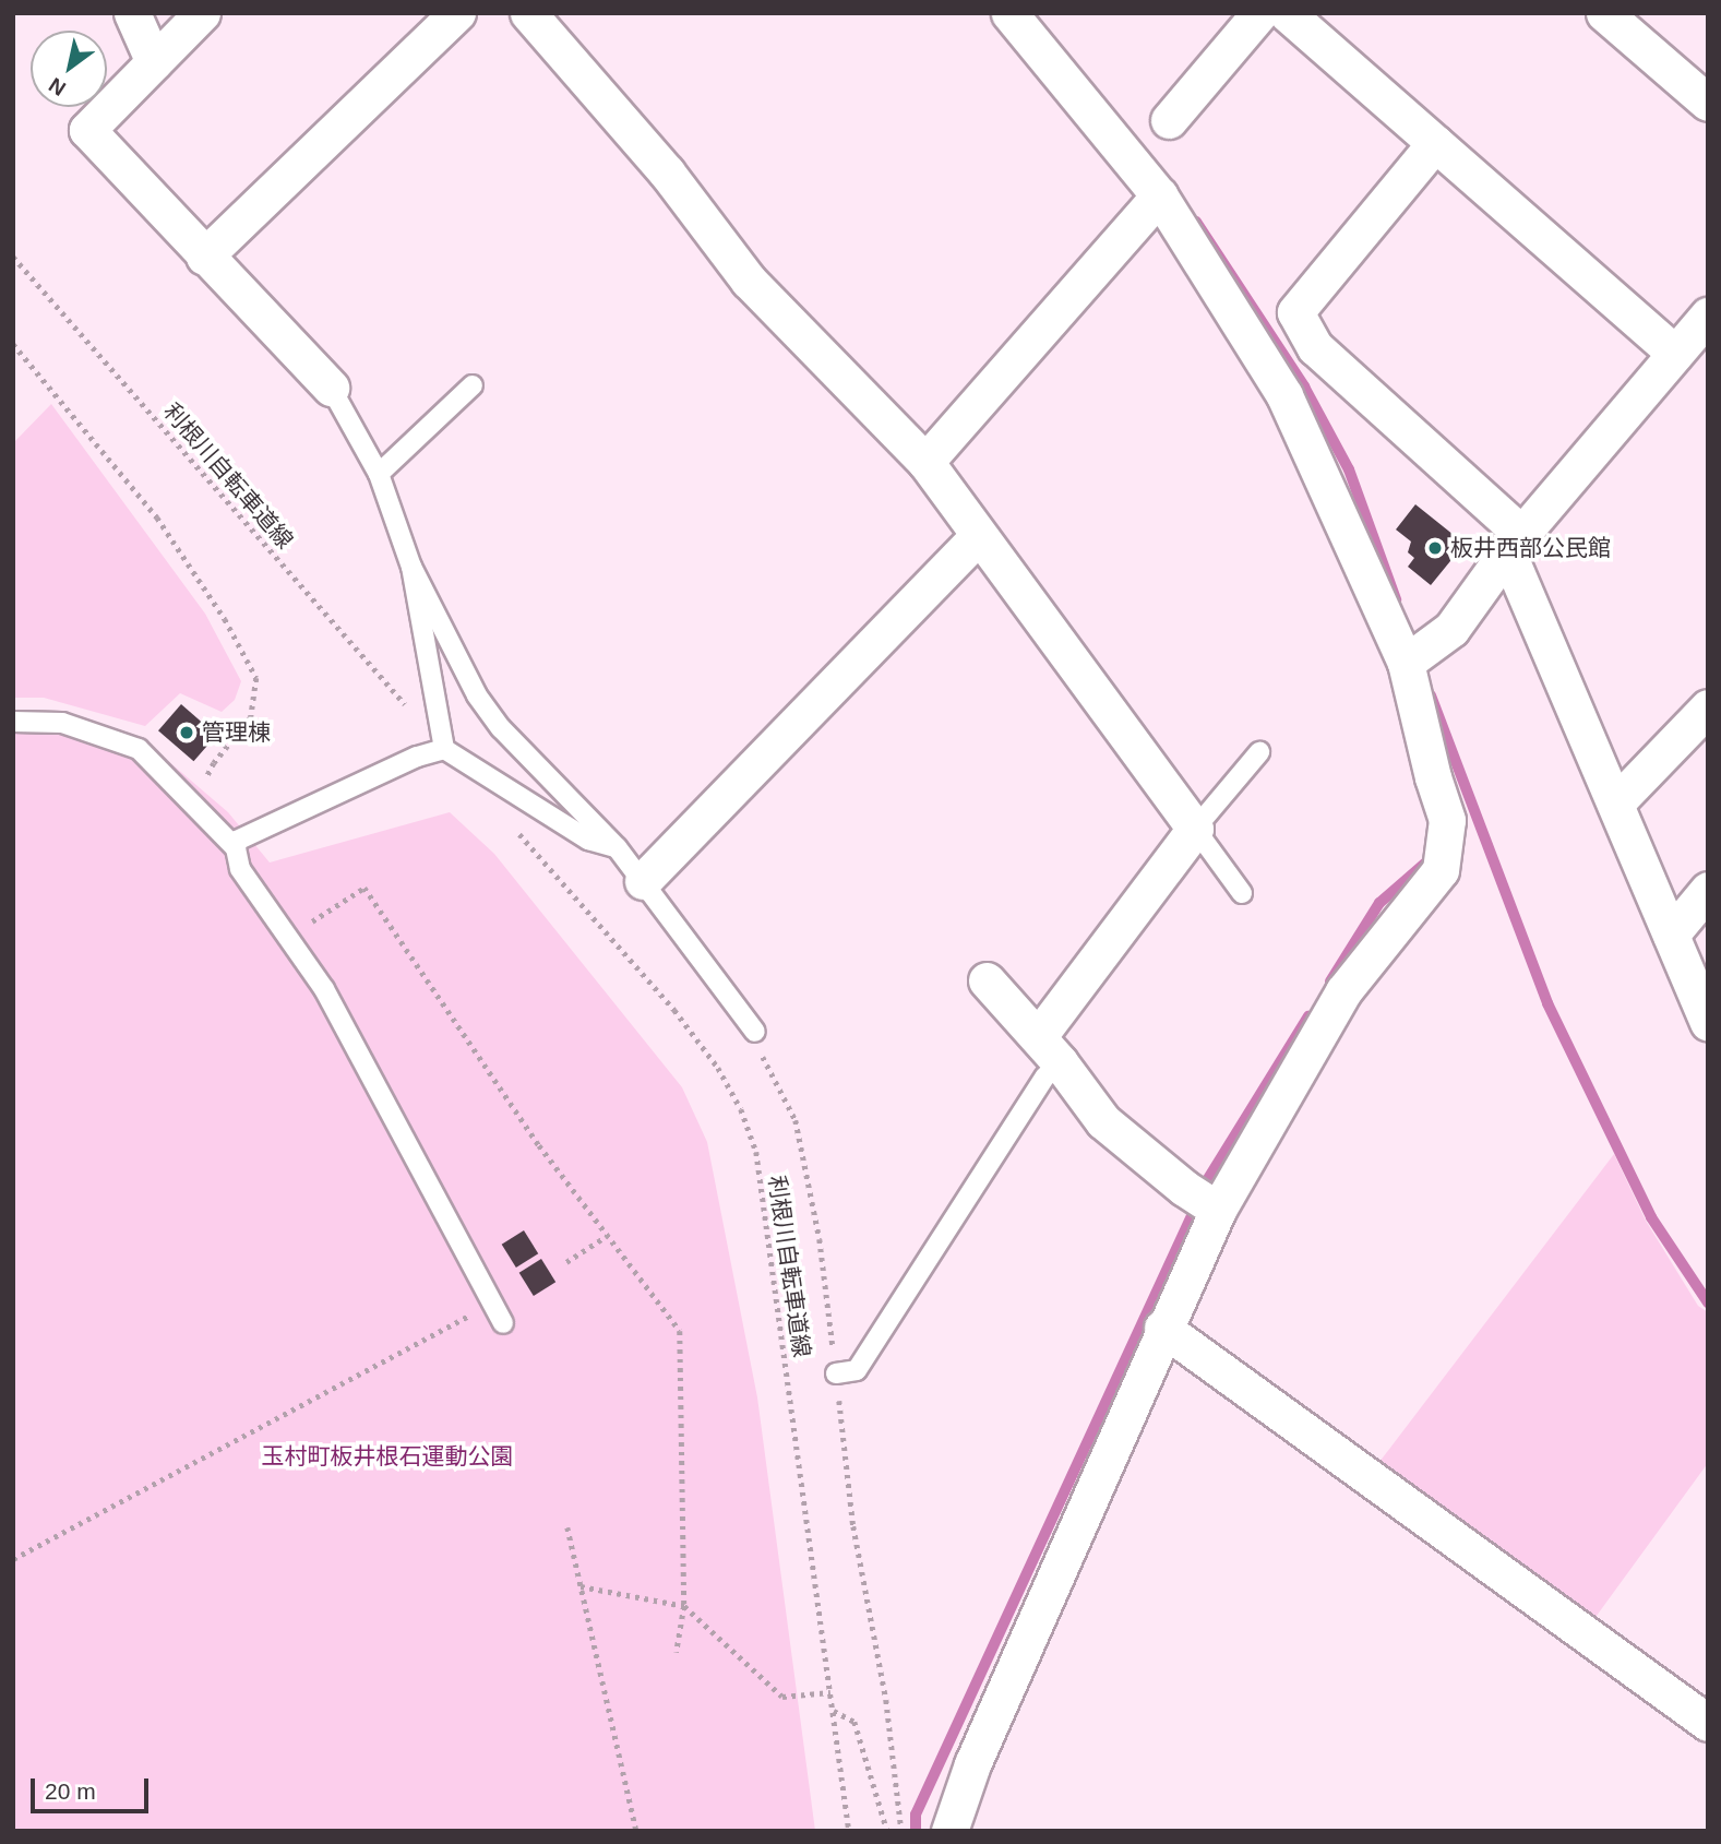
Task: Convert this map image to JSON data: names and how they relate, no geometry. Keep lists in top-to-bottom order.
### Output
{
  "streets": {
    "path": ["利根川自転車道線"]
  },
  "parks": ["玉村町板井根石運動公園"],
  "places": ["板井西部公民館", "管理棟"],
  "scale_bar": "20 m",
  "north": "bottom left"
}
